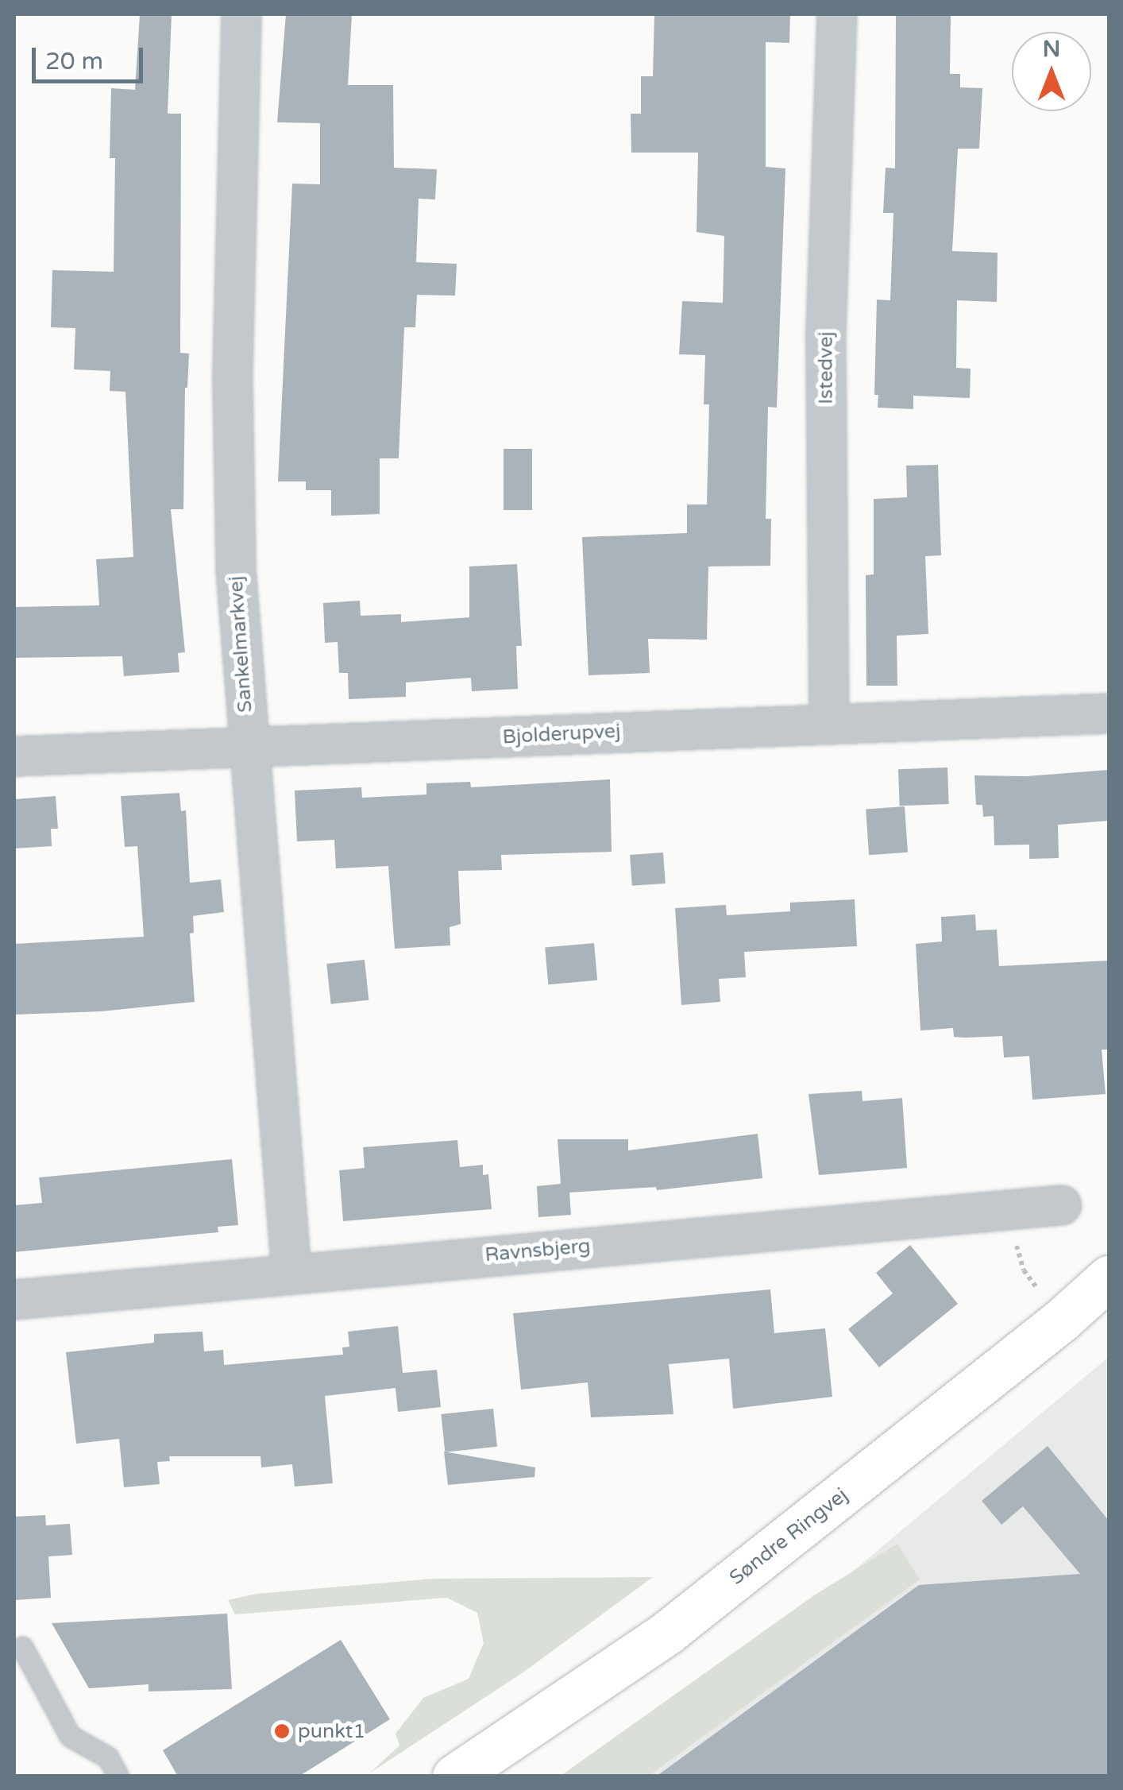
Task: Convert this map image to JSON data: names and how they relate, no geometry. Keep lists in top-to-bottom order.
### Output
{
  "streets": {
    "main road": ["Søndre Ringvej"],
    "street": [
      "Istedvej",
      "Sankelmarkvej",
      "Bjolderupvej",
      "Ravnsbjerg"
    ]
  },
  "crossings": [
    ["Istedvej", "Bjolderupvej"],
    ["Sankelmarkvej", "Bjolderupvej"],
    ["Sankelmarkvej", "Ravnsbjerg"]
  ],
  "places": ["punkt1"],
  "scale_bar": "20 m",
  "north": "top"
}
